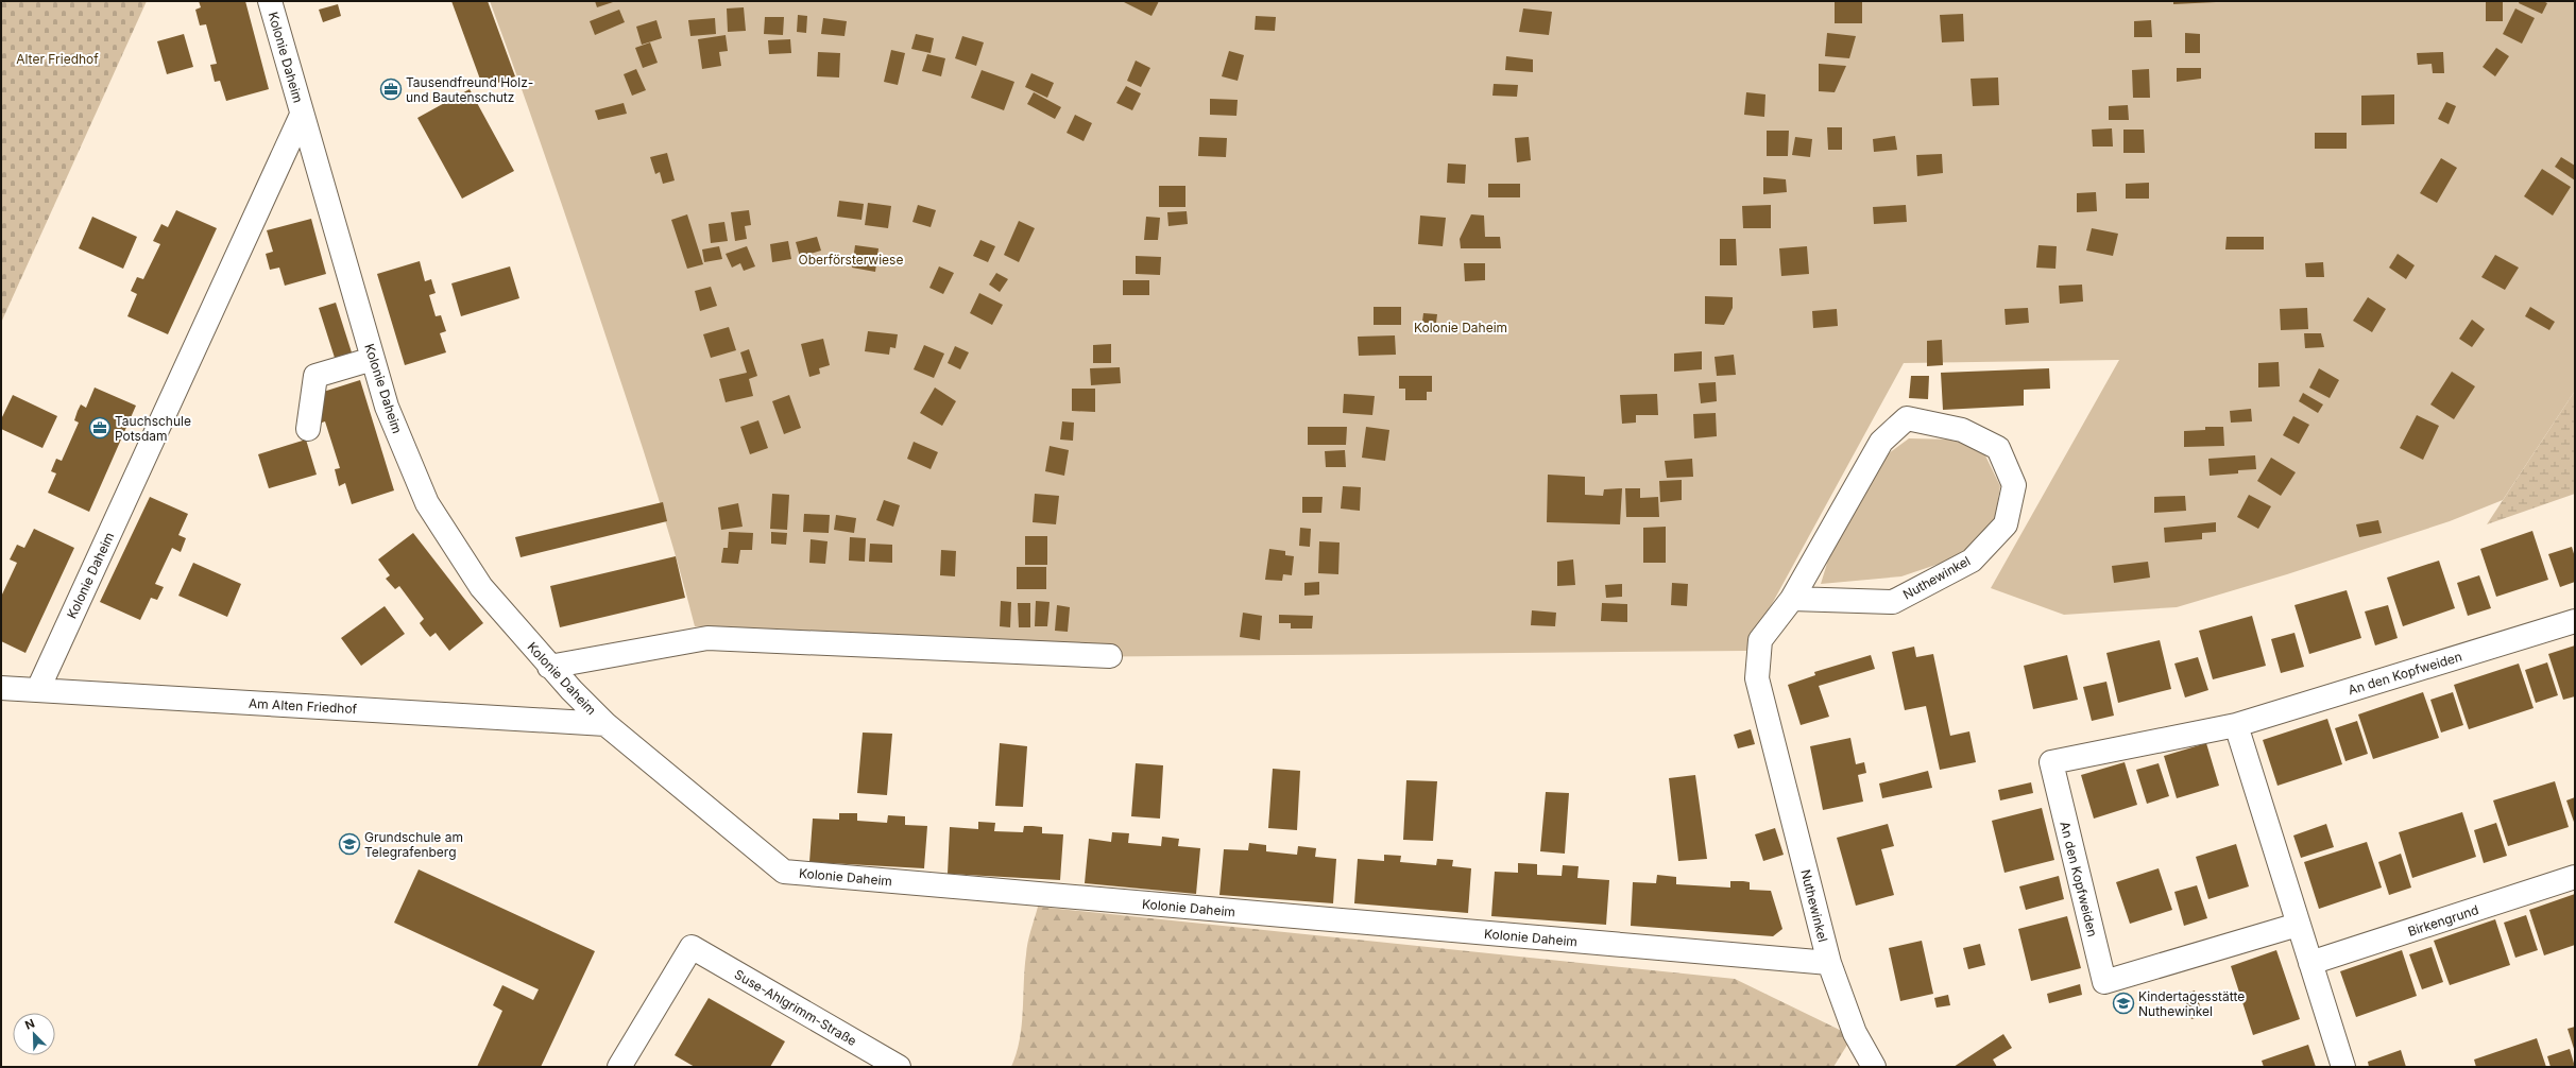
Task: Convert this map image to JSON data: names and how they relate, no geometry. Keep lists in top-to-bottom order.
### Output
{
  "streets": {
    "street": [
      "Kolonie Daheim",
      "Nuthewinkel",
      "An den Kopfweiden",
      "Am Alten Friedhof",
      "Birkengrund",
      "Suse-Ahlgrimm-Straße"
    ]
  },
  "crossings": [
    ["Kolonie Daheim", "Nuthewinkel"],
    ["Kolonie Daheim", "Am Alten Friedhof"]
  ],
  "parks": ["Alter Friedhof", "Oberförsterwiese", "Kolonie Daheim"],
  "places": {
    "office": ["Tausendfreund Holz- und Bautenschutz", "Tauchschule Potsdam"],
    "school or university": ["Grundschule am Telegrafenberg", "Kindertagesstätte Nuthewinkel"]
  },
  "north": "top left"
}
